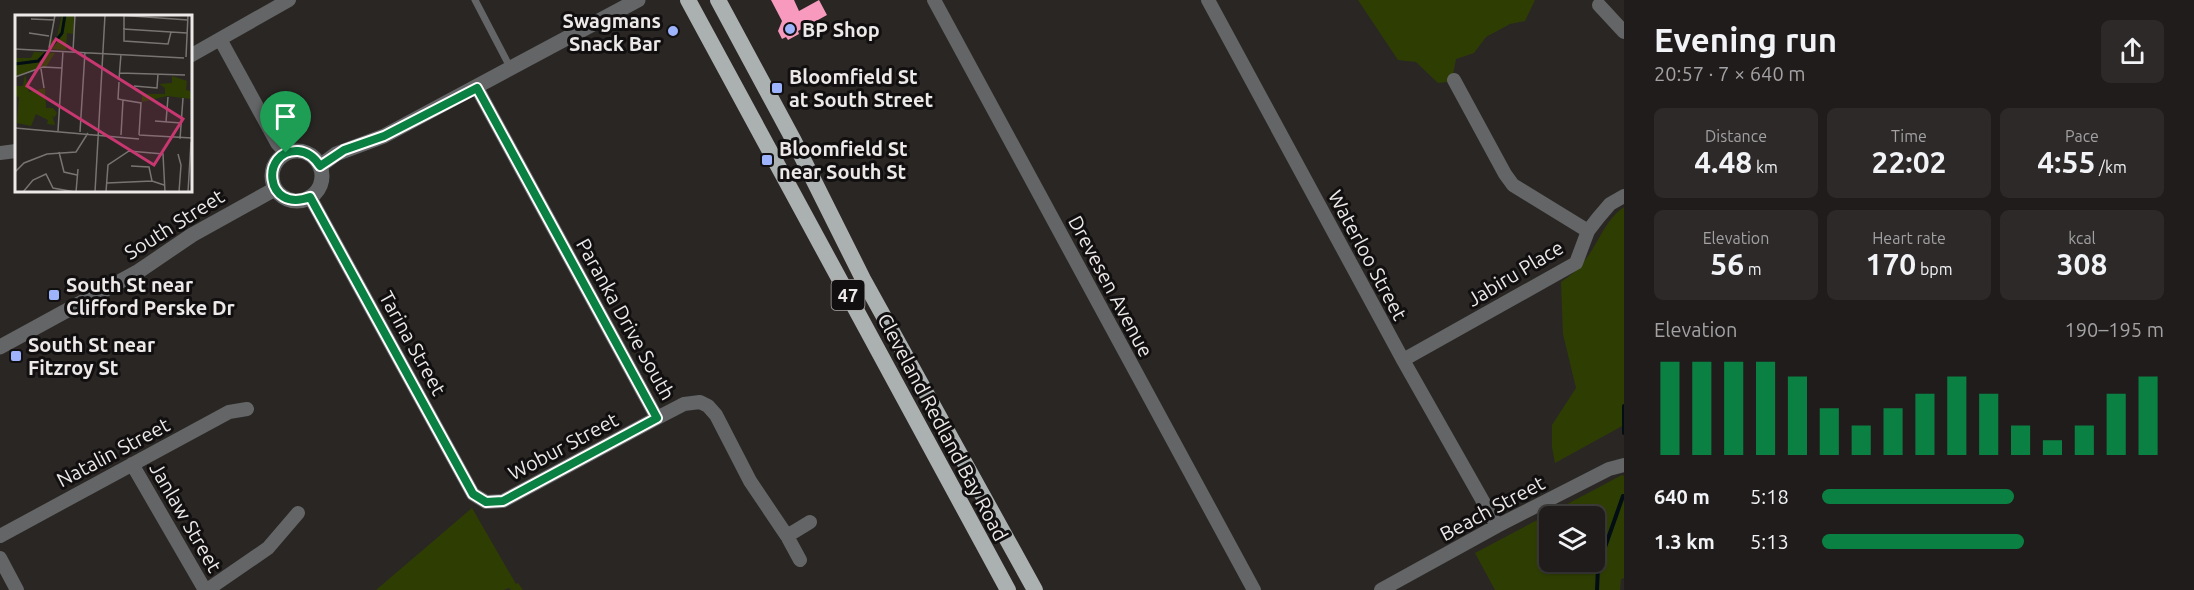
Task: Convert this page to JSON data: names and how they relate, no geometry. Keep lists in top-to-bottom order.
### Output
{
  "streets": {
    "highway": ["47", "Cleveland Redland Bay Road"],
    "street": [
      "South Street",
      "Waterloo Street",
      "Jabiru Place",
      "Drevesen Avenue",
      "Paranka Drive South",
      "Tarina Street",
      "Wobur Street",
      "Natalin Street",
      "Beach Street",
      "Janlaw Street"
    ]
  },
  "crossings": [
    ["South Street", "Tarina Street"],
    ["Waterloo Street", "Jabiru Place"],
    ["Waterloo Street", "Beach Street"],
    ["Paranka Drive South", "Wobur Street"],
    ["Tarina Street", "Wobur Street"],
    ["Natalin Street", "Janlaw Street"]
  ],
  "places": {
    "other": ["BP Shop", "Swagmans Snack Bar"],
    "transit": [
      "Bloomfield St at South Street",
      "Bloomfield St near South St",
      "South St near Clifford Perske Dr",
      "South St near Fitzroy St"
    ]
  },
  "page": {
    "heading": ["Evening run", "20:57 · 7 × 640 m"],
    "stats": [
      ["Distance", "4.48 km"],
      ["Time", "22:02"],
      ["Pace", "4:55 /km"],
      ["Elevation", "56 m"],
      ["Heart rate", "170 bpm"],
      ["kcal", "308"]
    ],
    "chart": ["Elevation", "190–195 m"],
    "list": [
      {
        "name": "640 m",
        "note": "5:18"
      },
      {
        "name": "1.3 km",
        "note": "5:13"
      }
    ]
  }
}
